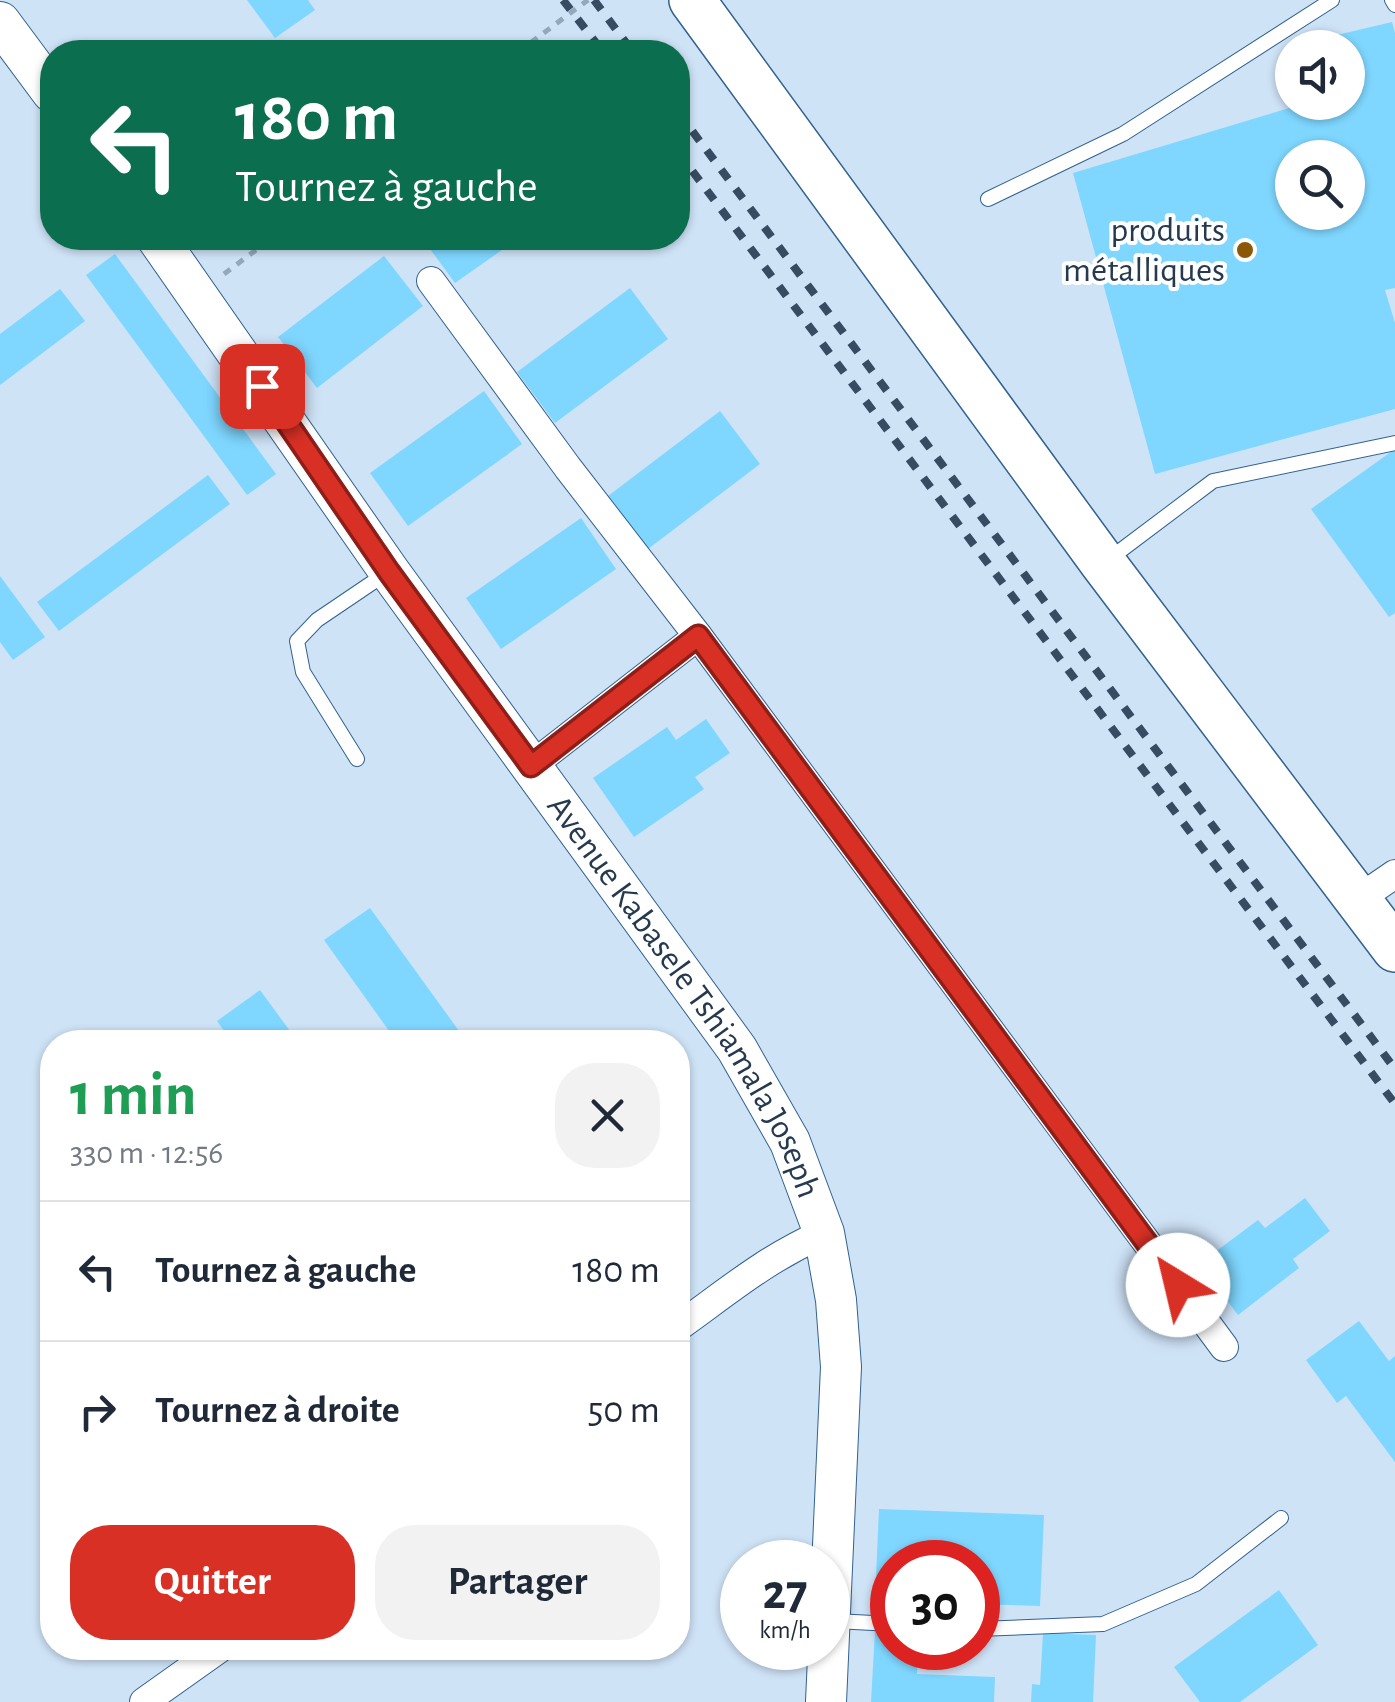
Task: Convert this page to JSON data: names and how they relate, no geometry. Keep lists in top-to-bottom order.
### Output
{
  "streets": {
    "main road": ["Avenue Kabasele Tshiamala Joseph"]
  },
  "places": ["produits métalliques"],
  "page": {
    "turn": ["180 m", "Tournez à gauche"],
    "heading": ["1 min", "330 m · 12:56"],
    "list": [
      {
        "name": "Tournez à gauche",
        "value": "180 m"
      },
      {
        "name": "Tournez à droite",
        "value": "50 m"
      }
    ],
    "buttons": ["Quitter", "Partager"],
    "speed": "27 km/h",
    "limit": "30"
  }
}
